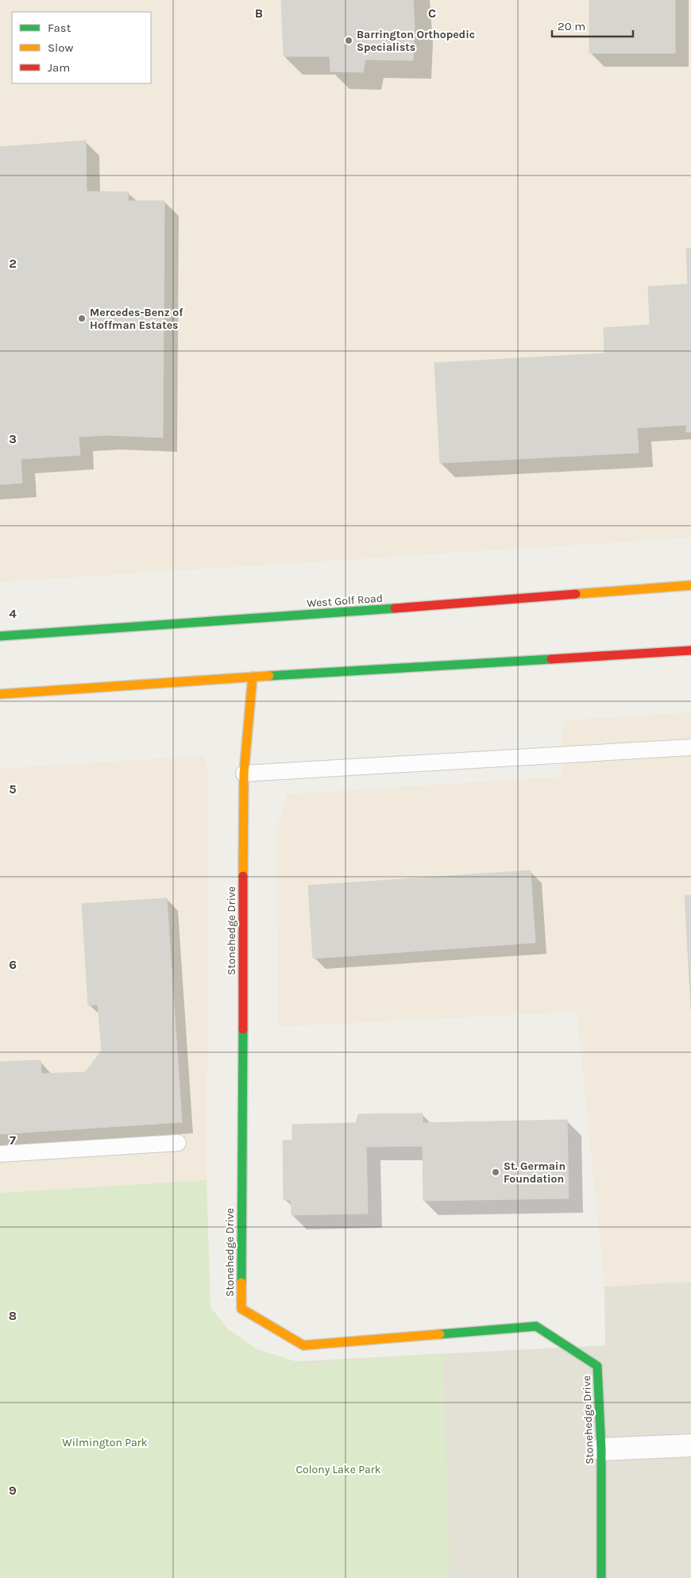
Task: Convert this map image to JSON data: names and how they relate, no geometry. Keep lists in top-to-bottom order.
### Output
{
  "streets": {
    "main road": ["West Golf Road", "Stonehedge Drive"]
  },
  "parks": ["Wilmington Park", "Colony Lake Park"],
  "places": ["Barrington Orthopedic Specialists", "Mercedes-Benz of Hoffman Estates", "St. Germain Foundation"],
  "legend": ["Fast", "Slow", "Jam"],
  "scale_bar": "20 m",
  "grid": {
    "columns": ["B", "C"],
    "rows": [
      "2",
      "3",
      "4",
      "5",
      "6",
      "7",
      "8",
      "9"
    ]
  }
}
